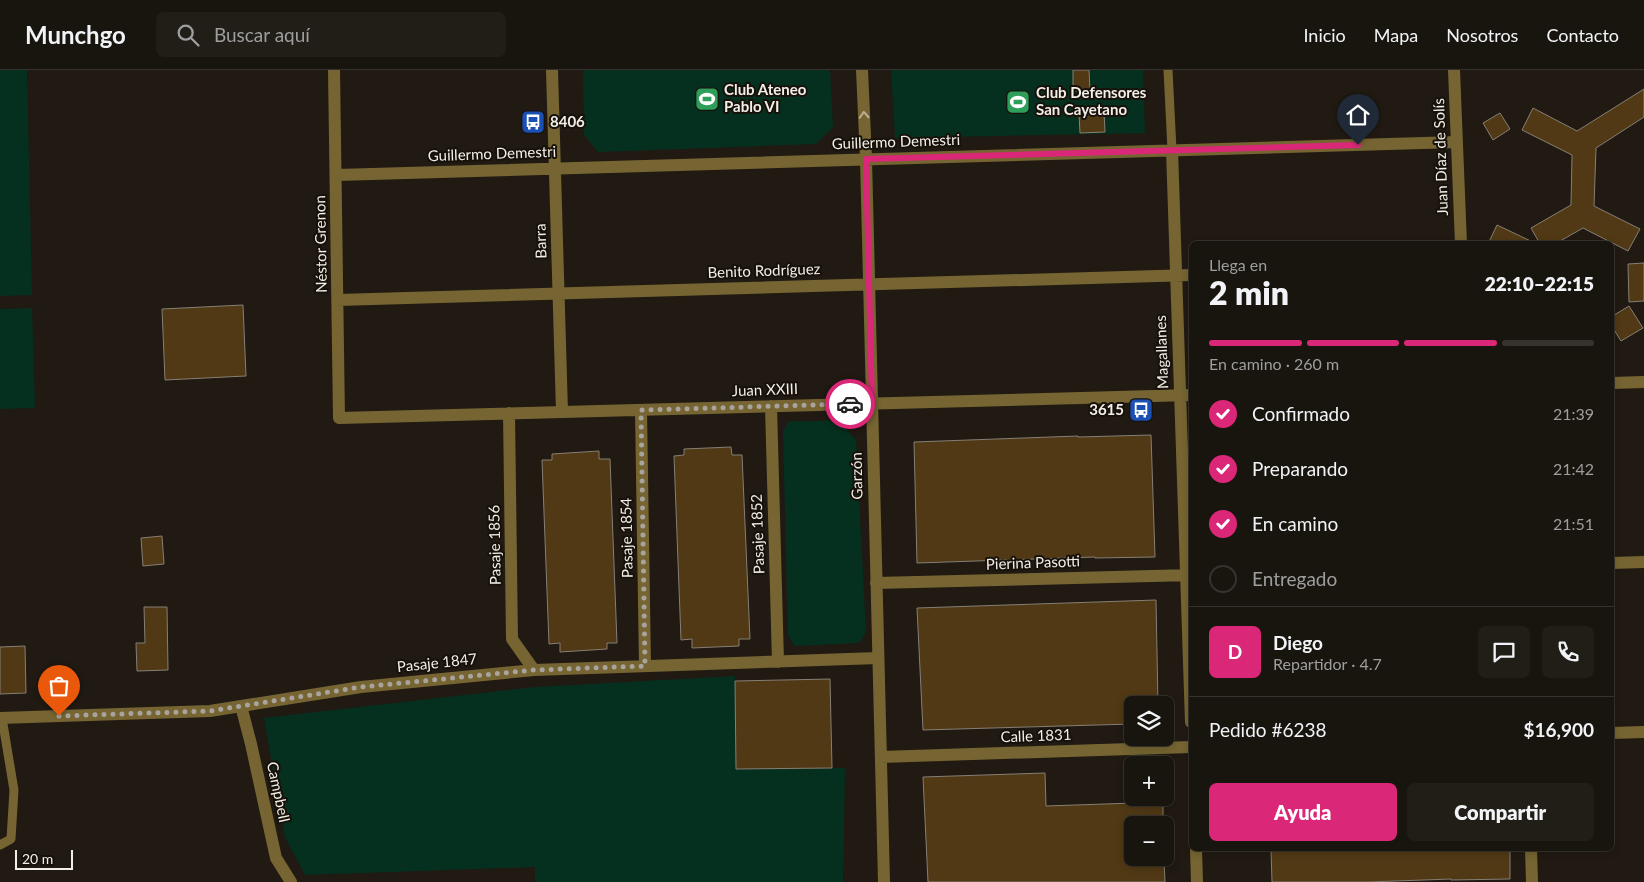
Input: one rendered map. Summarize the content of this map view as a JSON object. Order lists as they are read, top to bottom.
{
  "streets": {
    "street": [
      "Guillermo Demestri",
      "Juan Díaz de Solís",
      "Barra",
      "Néstor Grenon",
      "Benito Rodríguez",
      "Magallanes",
      "Juan XXIII",
      "Garzón",
      "Pasaje 1852",
      "Pasaje 1854",
      "Pasaje 1856",
      "Pierina Pasotti",
      "Pasaje 1847",
      "Calle 1831",
      "Campbell"
    ]
  },
  "crossings": [
    ["Guillermo Demestri", "Juan Díaz de Solís"],
    ["Guillermo Demestri", "Barra"],
    ["Guillermo Demestri", "Néstor Grenon"],
    ["Guillermo Demestri", "Magallanes"],
    ["Guillermo Demestri", "Garzón"],
    ["Barra", "Benito Rodríguez"],
    ["Barra", "Juan XXIII"],
    ["Néstor Grenon", "Benito Rodríguez"],
    ["Néstor Grenon", "Juan XXIII"],
    ["Benito Rodríguez", "Magallanes"],
    ["Benito Rodríguez", "Garzón"],
    ["Magallanes", "Juan XXIII"],
    ["Magallanes", "Pierina Pasotti"],
    ["Juan XXIII", "Garzón"],
    ["Juan XXIII", "Pasaje 1852"],
    ["Juan XXIII", "Pasaje 1854"],
    ["Juan XXIII", "Pasaje 1856"],
    ["Garzón", "Pierina Pasotti"],
    ["Garzón", "Pasaje 1847"],
    ["Garzón", "Calle 1831"],
    ["Pasaje 1852", "Pasaje 1847"],
    ["Pasaje 1854", "Pasaje 1847"],
    ["Pasaje 1856", "Pasaje 1847"],
    ["Pasaje 1847", "Campbell"]
  ],
  "places": {
    "sports": ["Club Ateneo Pablo VI", "Club Defensores San Cayetano"],
    "bus stop": ["8406", "3615"]
  },
  "scale_bar": "20 m",
  "page": {
    "header": "Munchgo",
    "search": "Buscar aquí",
    "nav": [
      "Inicio",
      "Mapa",
      "Nosotros",
      "Contacto"
    ],
    "heading": ["2 min", "Llega en", "22:10–22:15"],
    "panel": [
      "Diego",
      "Repartidor · 4.7",
      "Pedido #6238",
      "$16,900"
    ],
    "bar": "En camino · 260 m",
    "list": [
      ["Confirmado", "21:39"],
      ["Preparando", "21:42"],
      ["En camino", "21:51"],
      "Entregado"
    ],
    "round": "D",
    "map_buttons": ["+", "−"],
    "buttons": ["Ayuda", "Compartir"],
    "scale": "20 m"
  }
}
